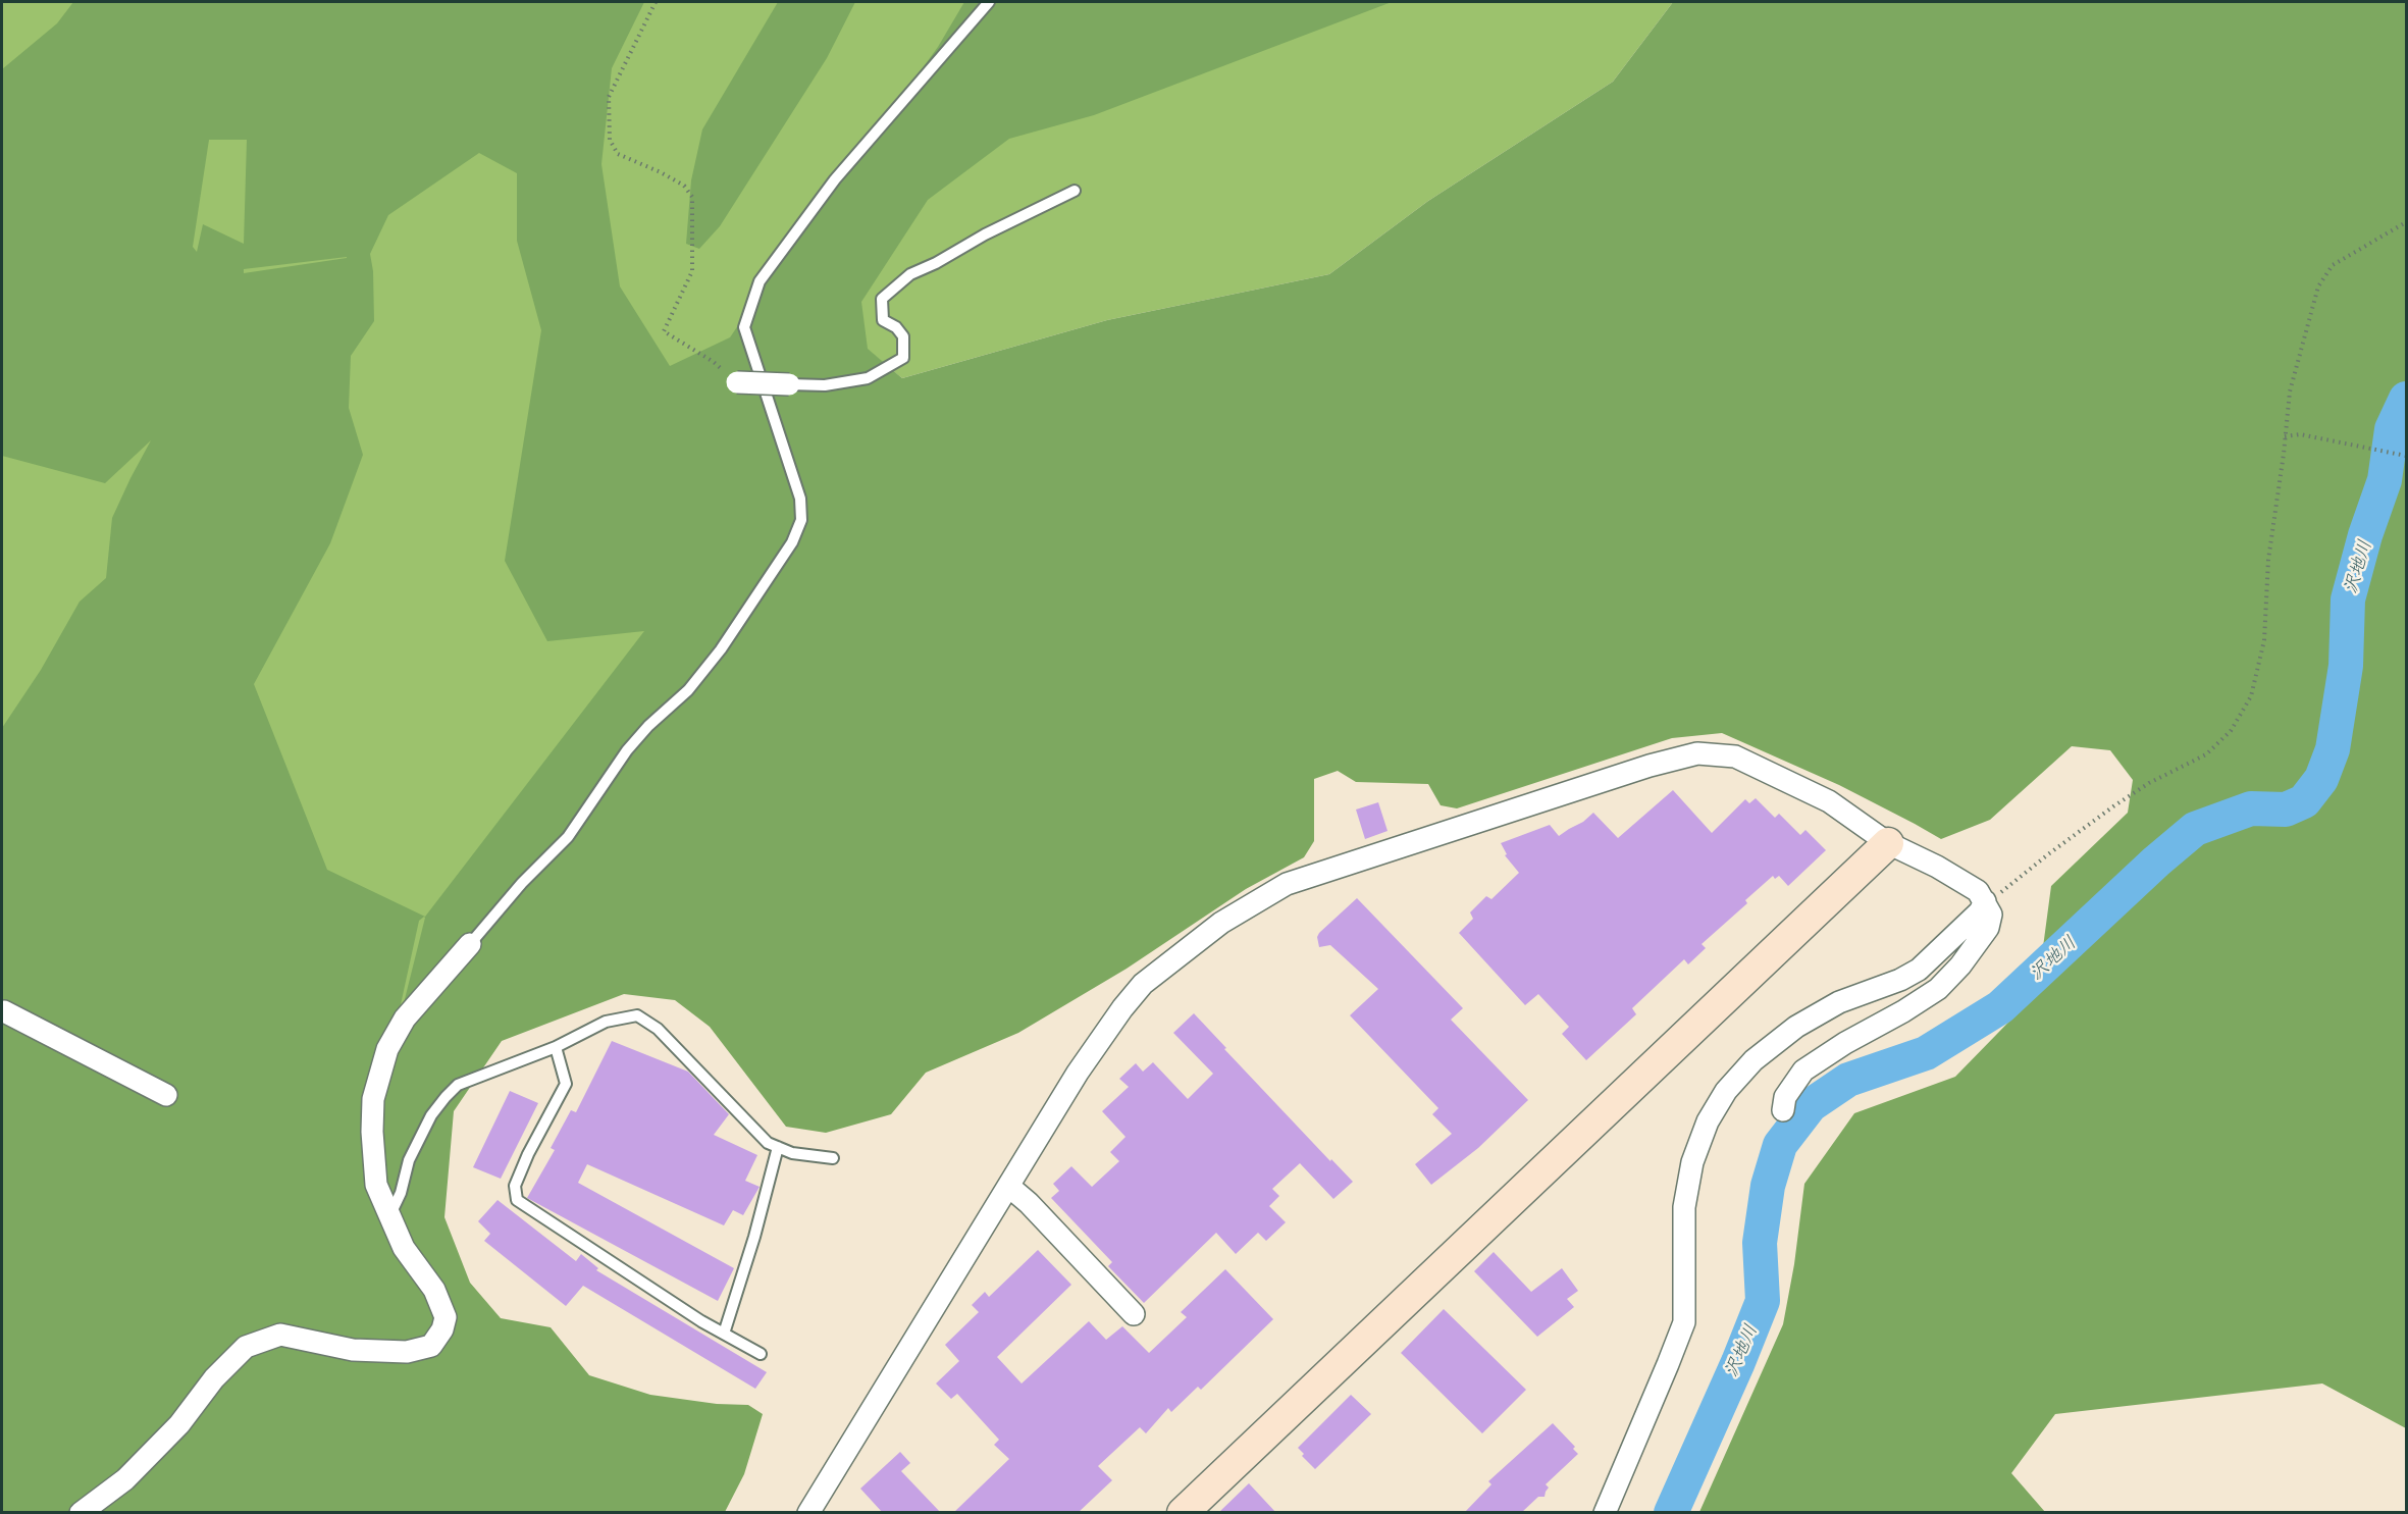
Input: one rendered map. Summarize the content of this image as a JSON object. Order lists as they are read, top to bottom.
{
  "water": ["沢地川"]
}
